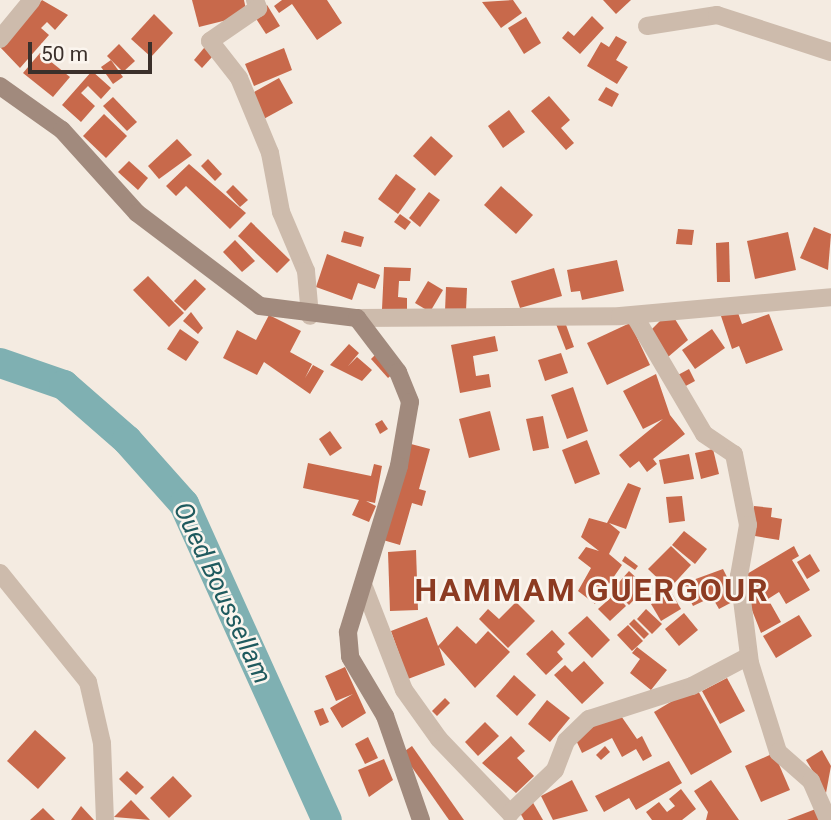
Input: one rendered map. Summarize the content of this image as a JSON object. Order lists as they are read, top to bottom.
{
  "districts": ["HAMMAM GUERGOUR"],
  "water": ["Oued Boussellam"],
  "scale_bar": "50 m"
}
